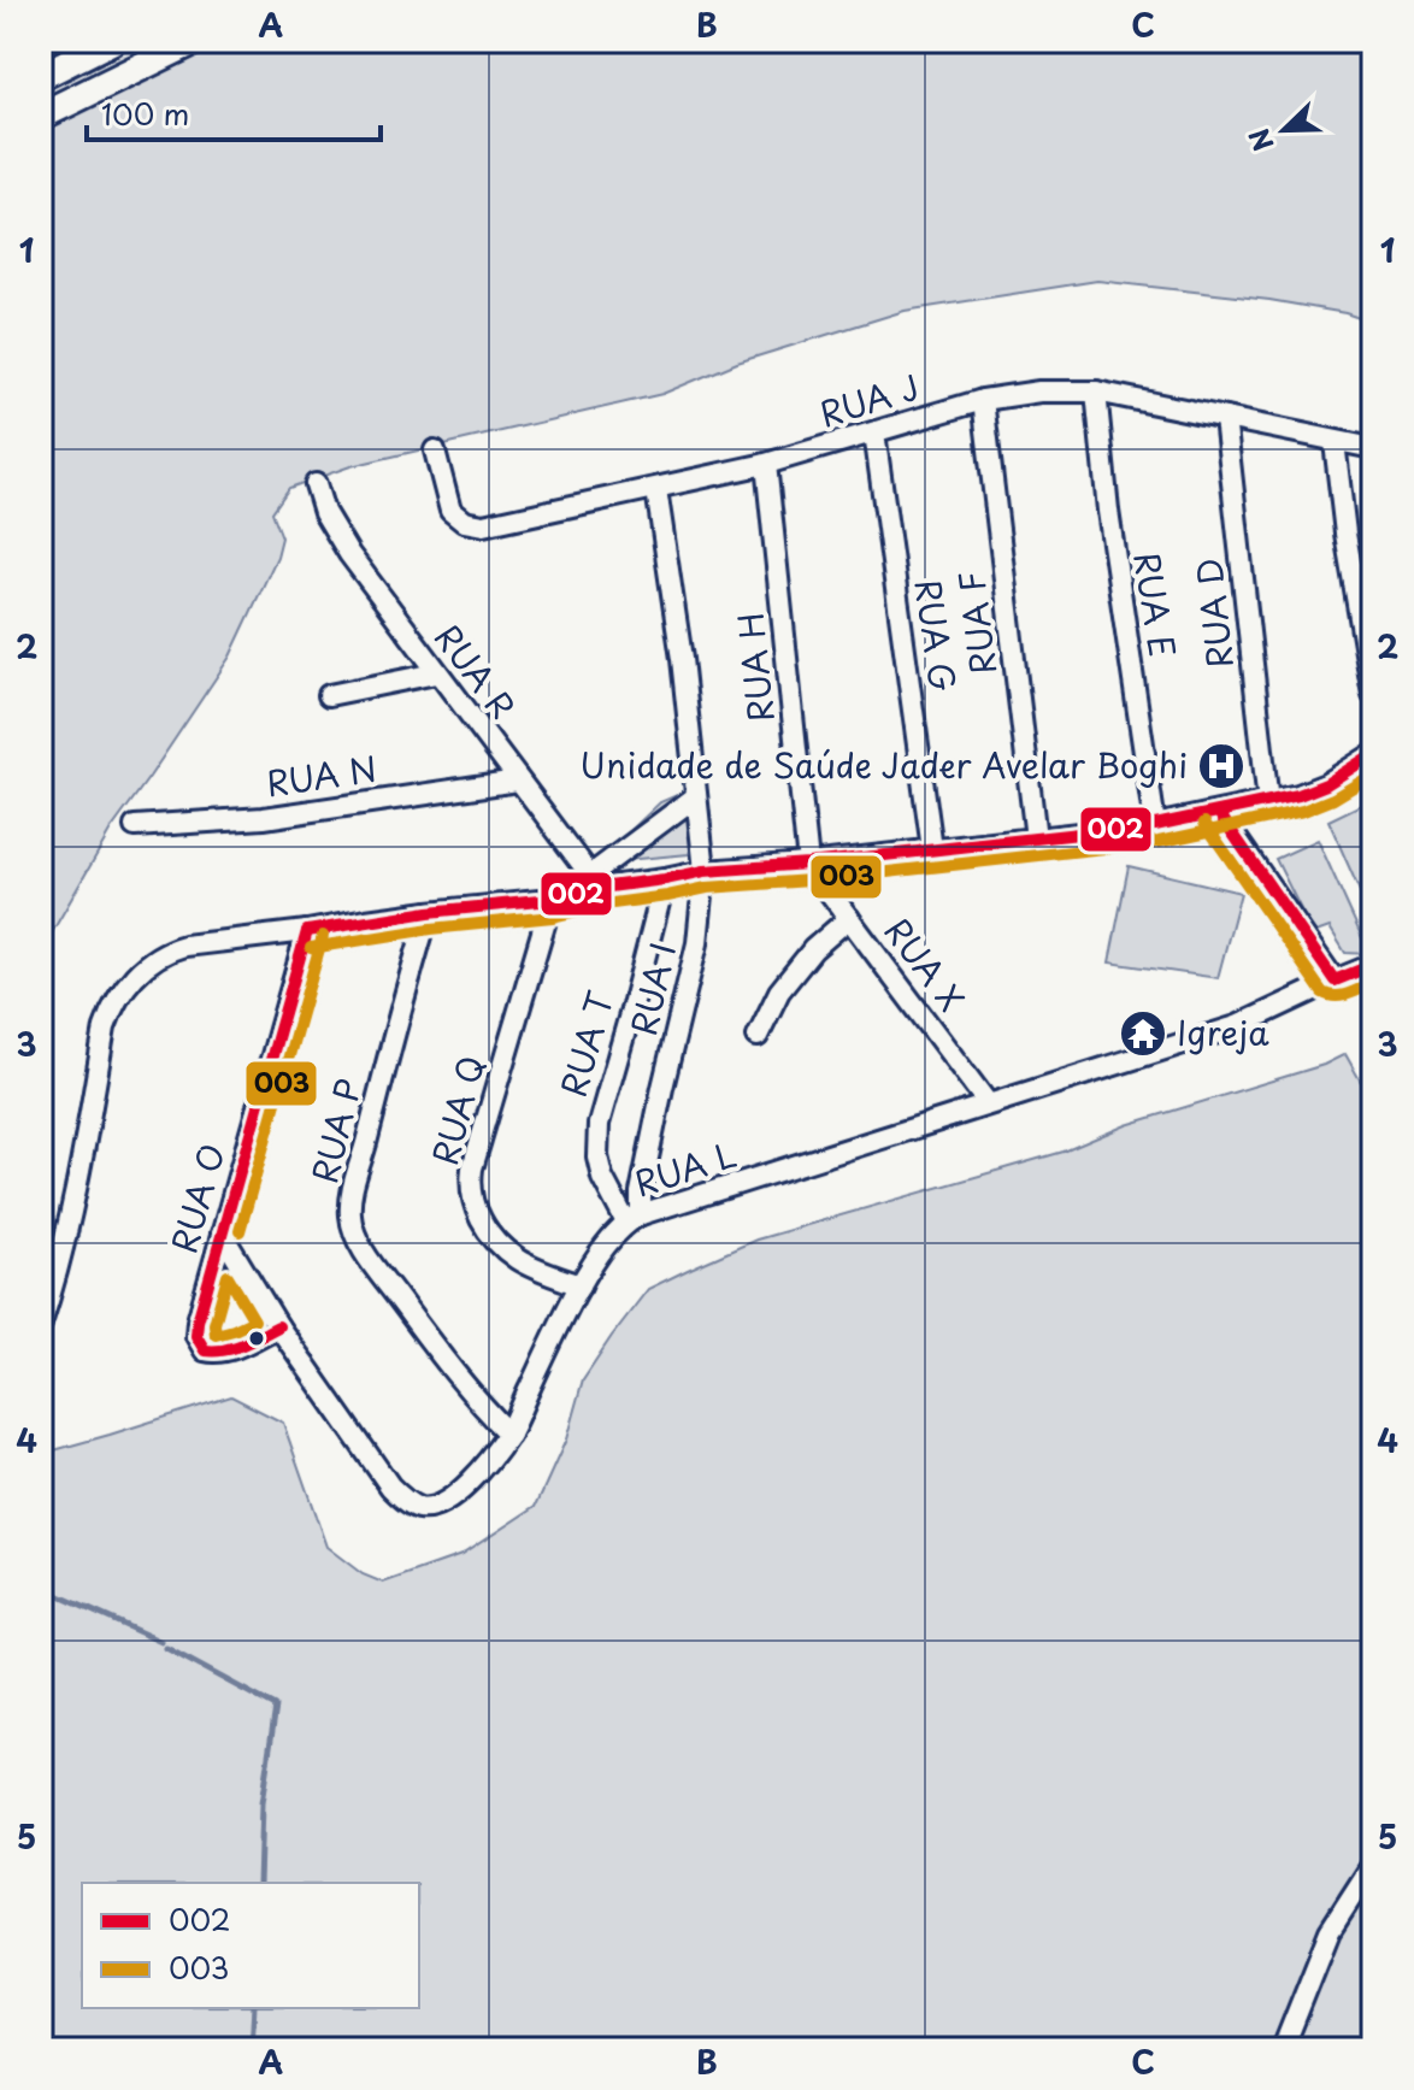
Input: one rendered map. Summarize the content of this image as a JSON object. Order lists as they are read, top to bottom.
{
  "streets": {
    "street": [
      "RUA J",
      "RUA E",
      "RUA D",
      "RUA F",
      "RUA G",
      "RUA H",
      "RUA R",
      "RUA N",
      "RUA X",
      "RUA I",
      "RUA T",
      "RUA Q",
      "RUA P",
      "RUA L",
      "RUA O"
    ]
  },
  "crossings": [
    ["RUA J", "RUA E"],
    ["RUA J", "RUA D"],
    ["RUA J", "RUA F"],
    ["RUA J", "RUA G"],
    ["RUA J", "RUA H"],
    ["RUA J", "RUA I"],
    ["RUA H", "RUA X"],
    ["RUA R", "RUA N"],
    ["RUA X", "RUA L"],
    ["RUA I", "RUA T"],
    ["RUA I", "RUA L"],
    ["RUA T", "RUA L"],
    ["RUA Q", "RUA L"],
    ["RUA P", "RUA L"],
    ["RUA L", "RUA O"]
  ],
  "places": {
    "hospital": ["Unidade de Saúde Jader Avelar Boghi"],
    "temple": ["Igreja"]
  },
  "lines": ["transit line 002", "transit line 003"],
  "legend": ["002", "003"],
  "scale_bar": "100 m",
  "north": "bottom left",
  "grid": {
    "columns": ["A", "B", "C"],
    "rows": [
      "1",
      "2",
      "3",
      "4",
      "5"
    ]
  }
}
